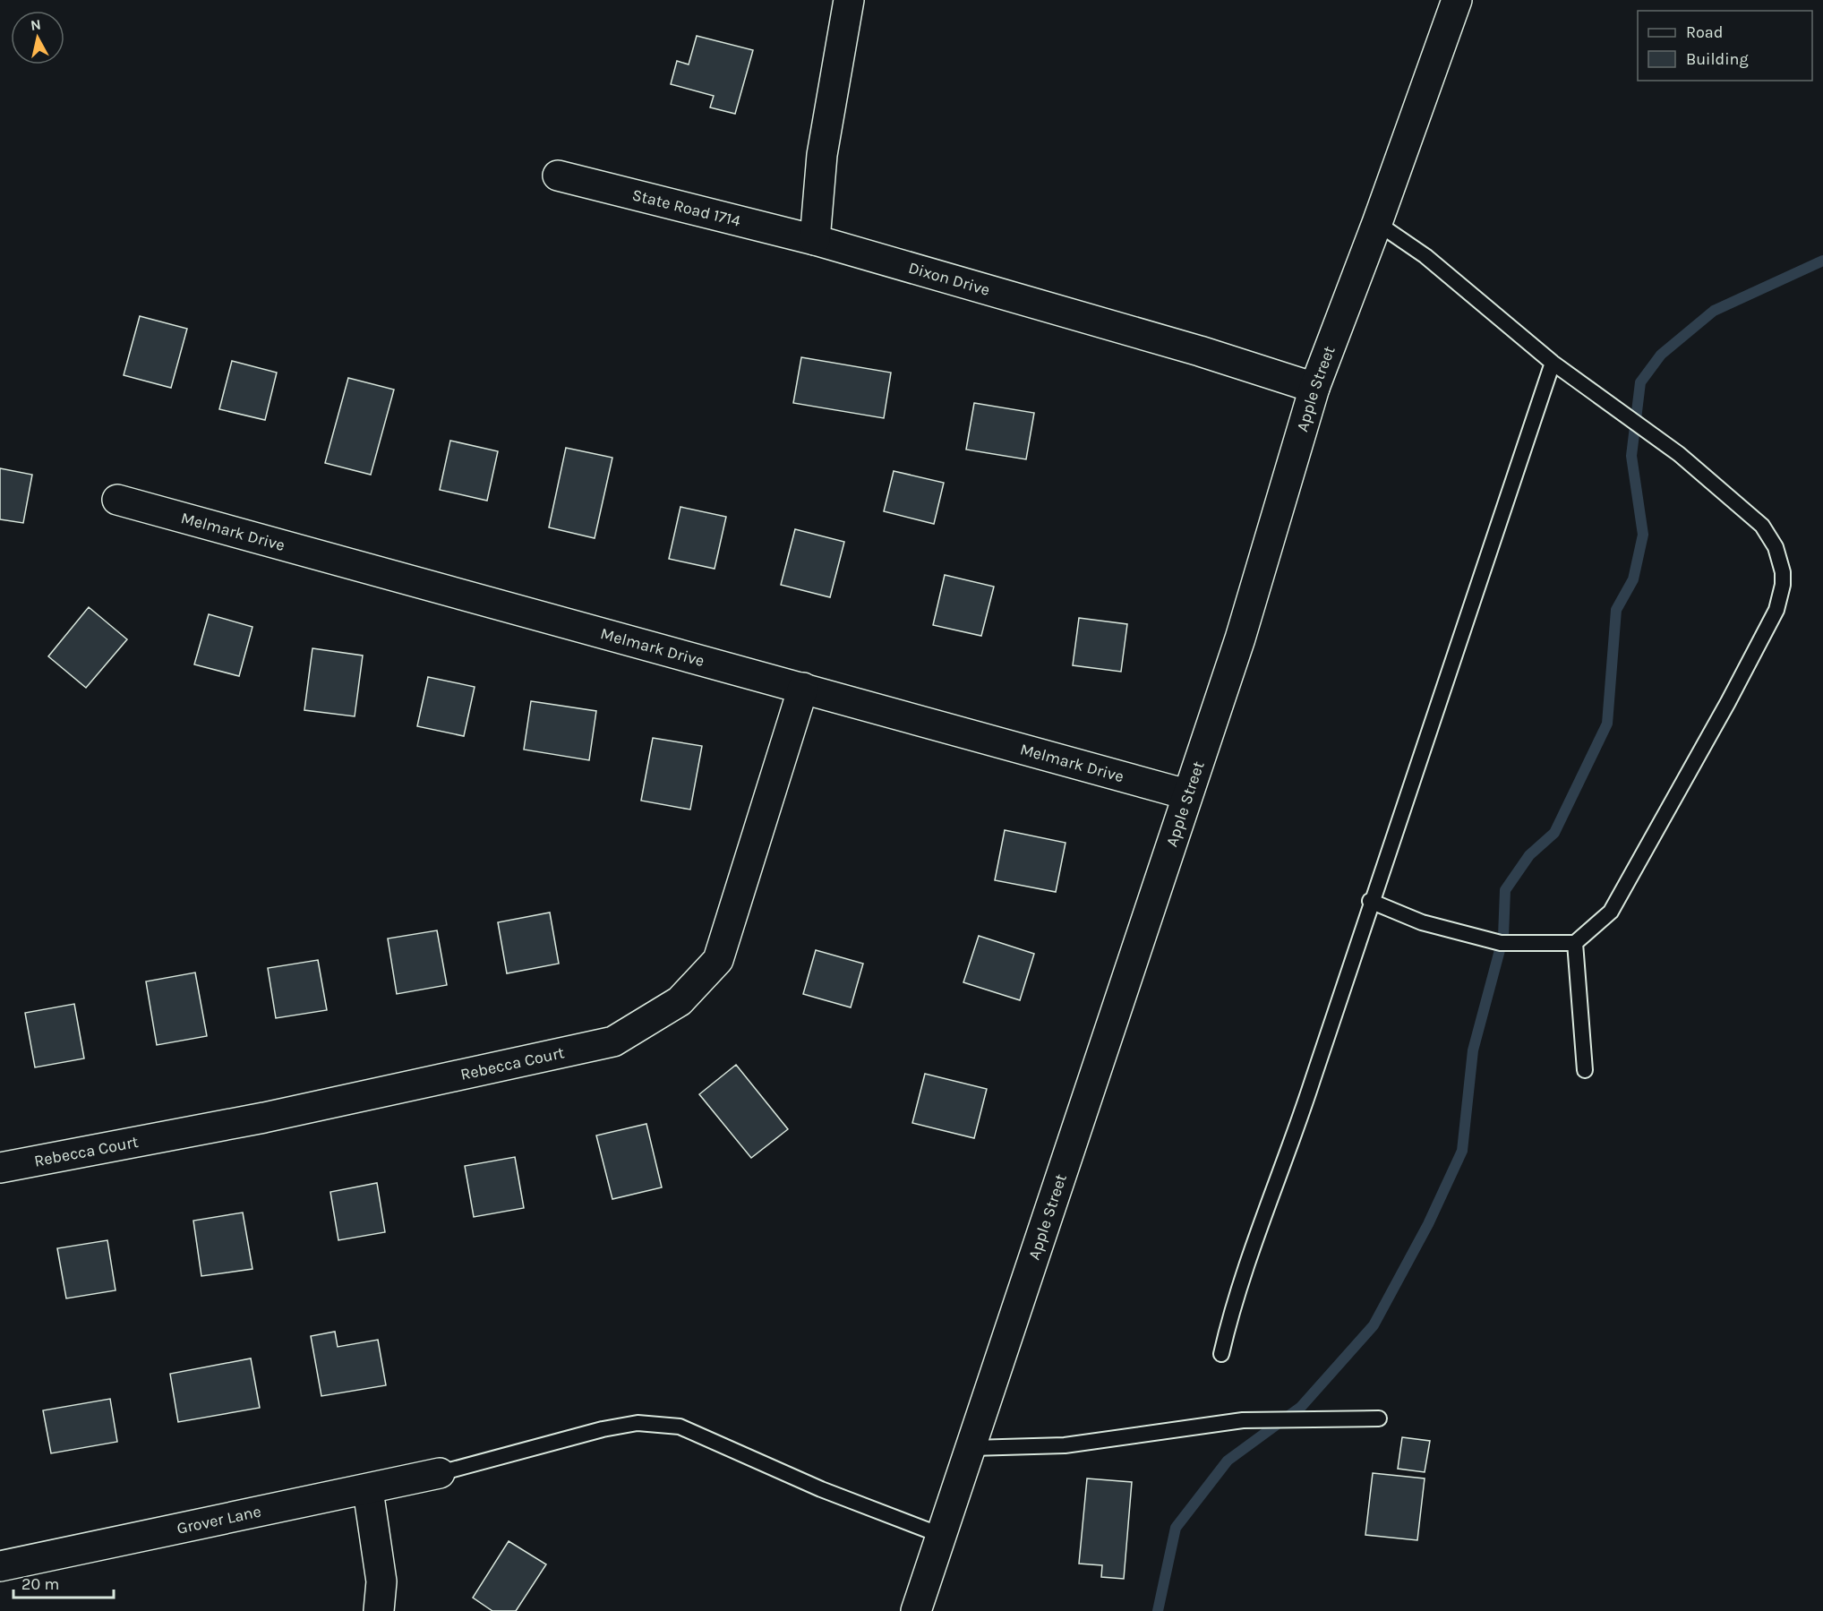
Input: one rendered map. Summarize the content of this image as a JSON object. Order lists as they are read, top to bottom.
{
  "streets": {
    "street": [
      "State Road 1714",
      "Dixon Drive",
      "Apple Street",
      "Melmark Drive",
      "Rebecca Court",
      "Grover Lane"
    ]
  },
  "crossings": [
    ["State Road 1714", "Dixon Drive"],
    ["Dixon Drive", "Apple Street"],
    ["Apple Street", "Melmark Drive"],
    ["Melmark Drive", "Rebecca Court"]
  ],
  "legend": ["Road", "Building"],
  "scale_bar": "20 m",
  "north": "top"
}
